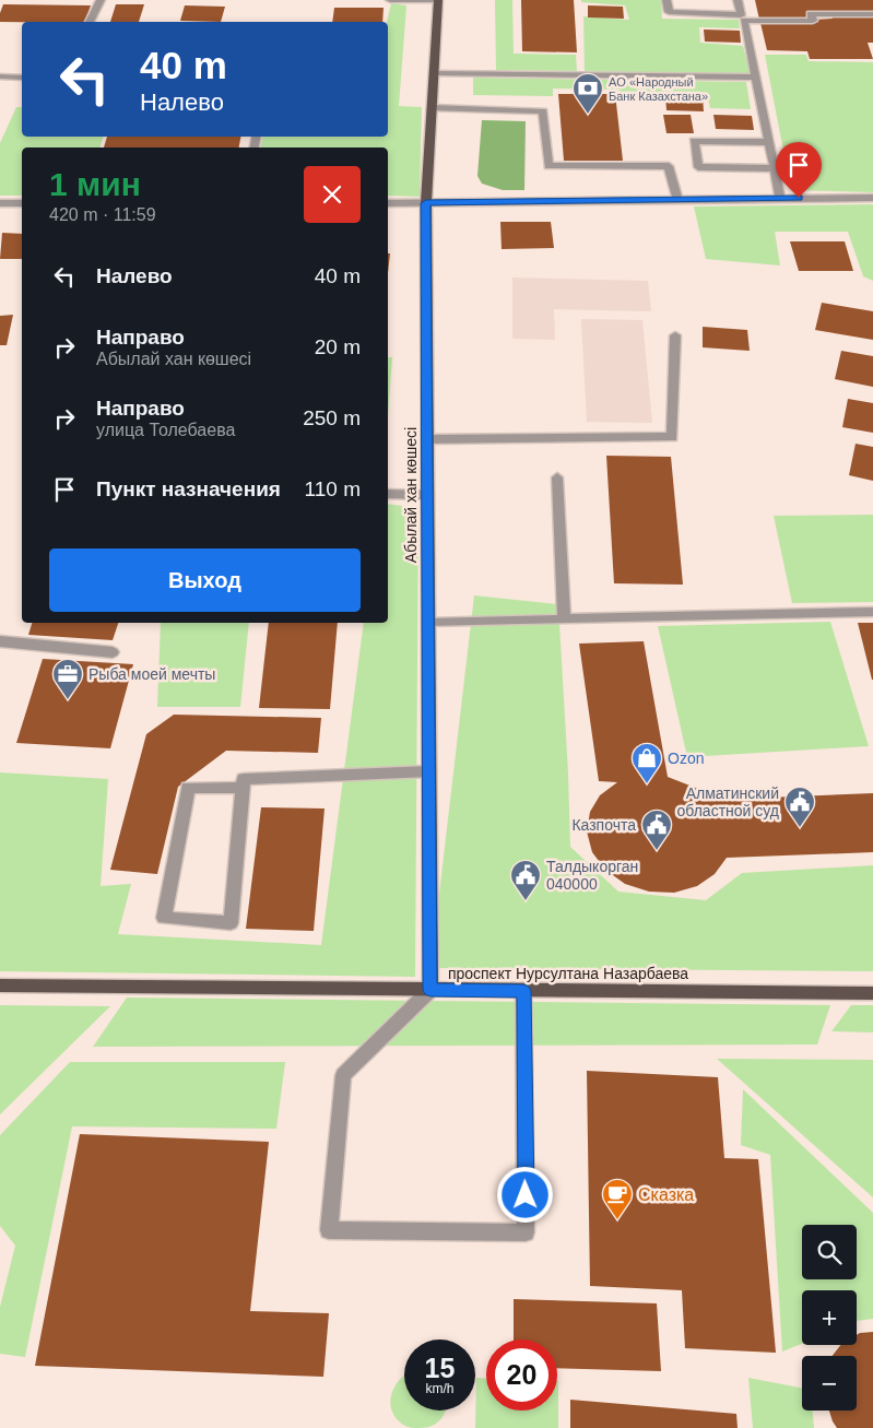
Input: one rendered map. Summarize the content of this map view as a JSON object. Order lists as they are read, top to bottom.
{
  "streets": {
    "main road": ["Абылай хан көшесі", "проспект Нурсултана Назарбаева"]
  },
  "crossings": [
    ["Абылай хан көшесі", "проспект Нурсултана Назарбаева"]
  ],
  "places": {
    "bank": ["AO «Народный Банк Казахстана»"],
    "office": ["Рыба моей мечты"],
    "shop": ["Ozon"],
    "public building": ["Алматинский областной суд", "Казпочта", "Талдыкорган 040000"],
    "cafe": ["Сказка"]
  },
  "page": {
    "turn": ["40 m", "Налево"],
    "heading": ["1 мин", "420 m · 11:59"],
    "list": [
      {
        "name": "Налево",
        "value": "40 m"
      },
      {
        "name": "Направо",
        "note": "Абылай хан көшесі",
        "value": "20 m"
      },
      {
        "name": "Направо",
        "note": "улица Толебаева",
        "value": "250 m"
      },
      {
        "name": "Пункт назначения",
        "value": "110 m"
      }
    ],
    "buttons": "Выход",
    "map_buttons": ["+", "−"],
    "speed": "15 km/h",
    "limit": "20"
  }
}
